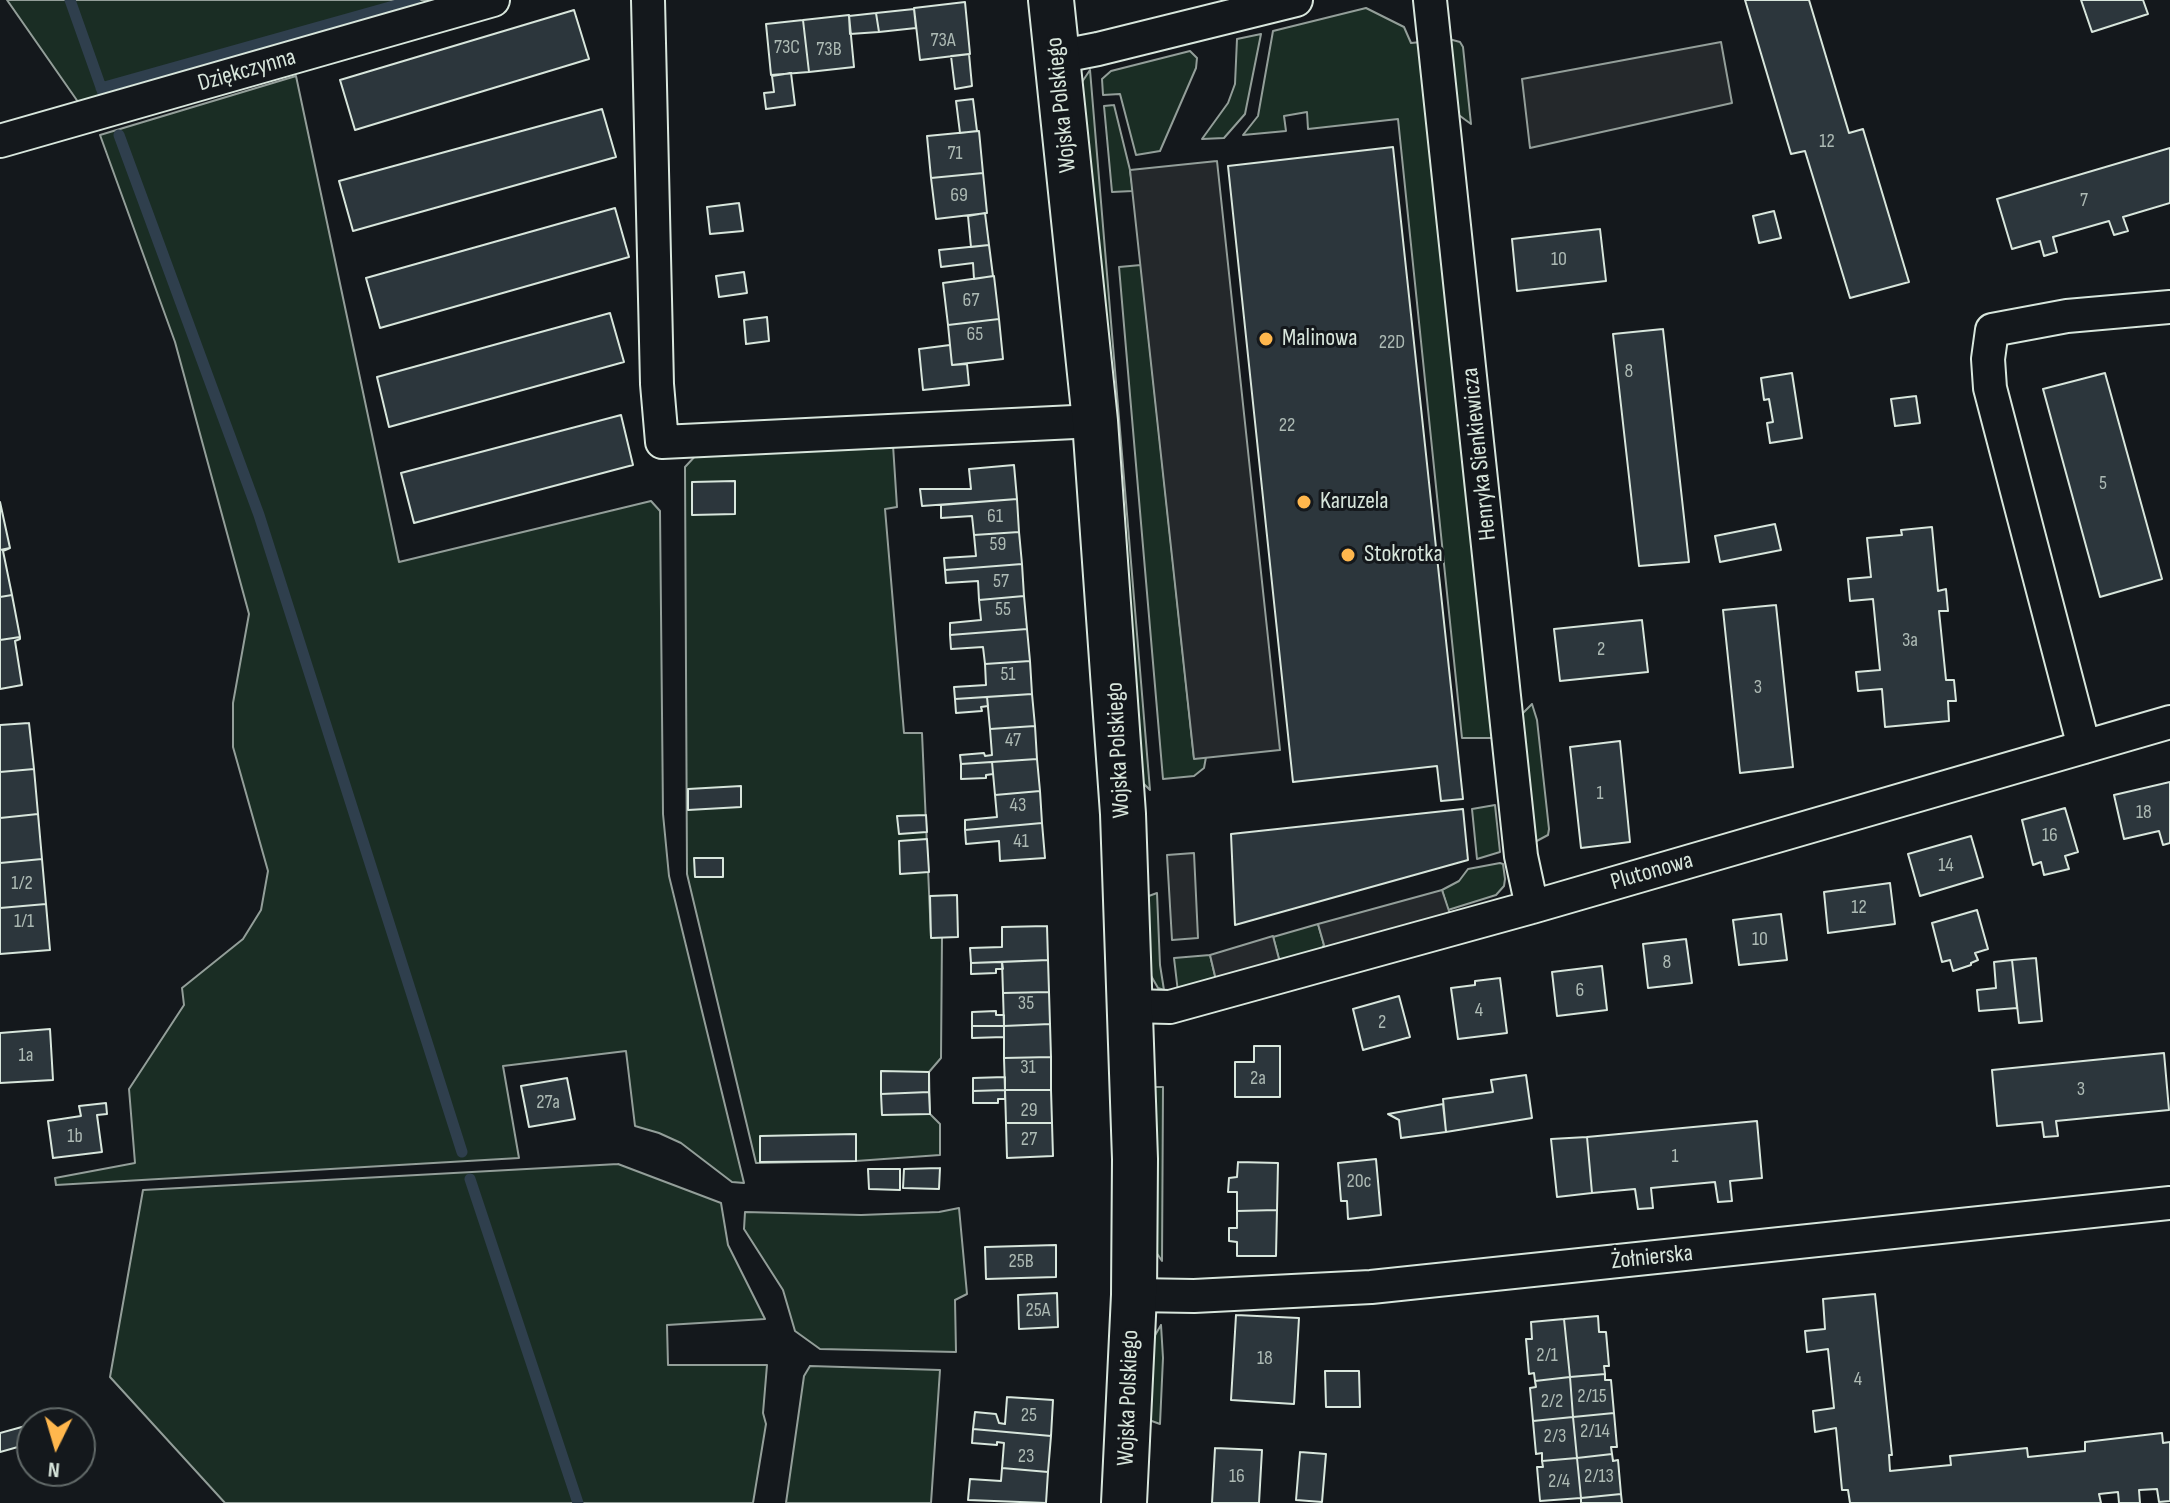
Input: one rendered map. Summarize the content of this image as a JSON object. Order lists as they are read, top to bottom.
{
  "streets": {
    "street": [
      "Dziękczynna",
      "Wojska Polskiego",
      "Henryka Sienkiewicza",
      "Plutonowa",
      "Żołnierska"
    ]
  },
  "crossings": [
    ["Wojska Polskiego", "Plutonowa"],
    ["Wojska Polskiego", "Żołnierska"],
    ["Henryka Sienkiewicza", "Plutonowa"]
  ],
  "places": ["Malinowa", "Karuzela", "Stokrotka"],
  "house_numbers": [
    "73A",
    "73C",
    "73B",
    "12",
    "71",
    "69",
    "7",
    "10",
    "67",
    "65",
    "22D",
    "8",
    "22",
    "5",
    "61",
    "59",
    "57",
    "55",
    "3a",
    "2",
    "51",
    "3",
    "47",
    "1",
    "43",
    "18",
    "16",
    "41",
    "14",
    "1/2",
    "12",
    "1/1",
    "10",
    "8",
    "6",
    "35",
    "4",
    "2",
    "1a",
    "31",
    "2a",
    "3",
    "27a",
    "29",
    "1b",
    "27",
    "1",
    "20c",
    "25B",
    "25A",
    "2/1",
    "18",
    "4",
    "2/15",
    "2/2",
    "25",
    "2/14",
    "2/3",
    "23",
    "16",
    "2/13",
    "2/4"
  ],
  "north": "bottom"
}
